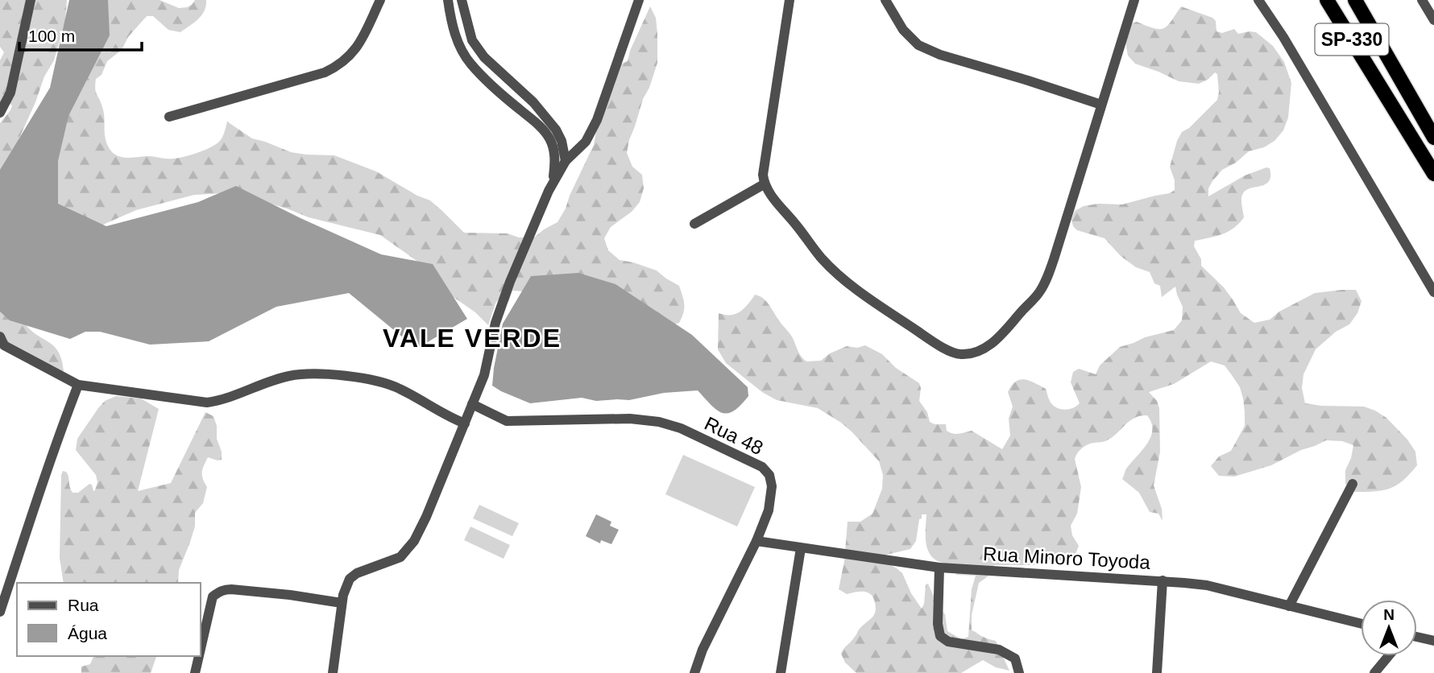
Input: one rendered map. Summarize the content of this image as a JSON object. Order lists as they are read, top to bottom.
{
  "streets": {
    "highway": ["SP-330"],
    "street": ["Rua 48", "Rua Minoro Toyoda"]
  },
  "crossings": [
    ["Rua 48", "Rua Minoro Toyoda"]
  ],
  "districts": ["VALE VERDE"],
  "legend": ["Rua", "Água"],
  "scale_bar": "100 m",
  "north": "top"
}
